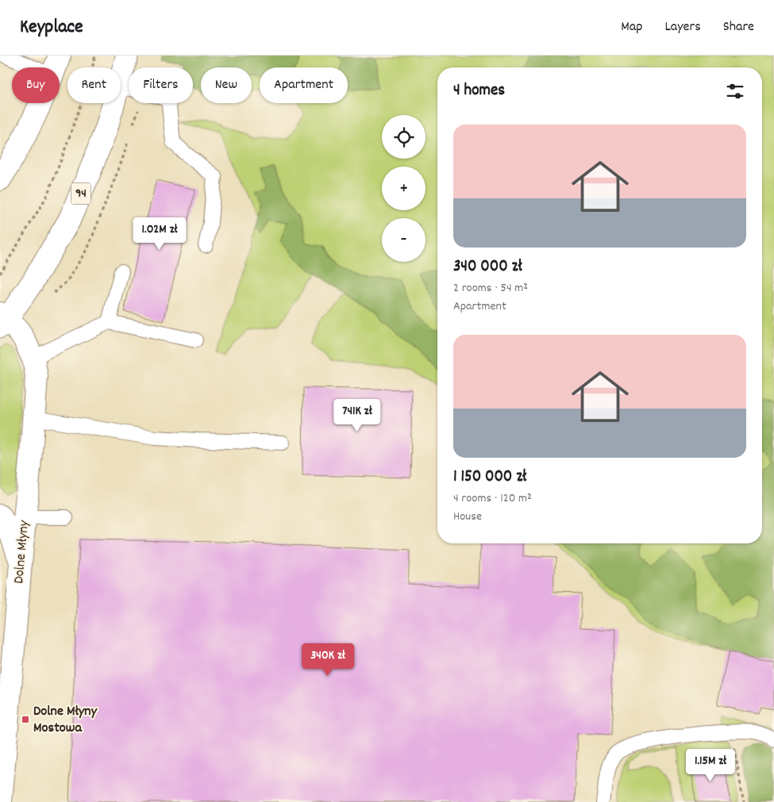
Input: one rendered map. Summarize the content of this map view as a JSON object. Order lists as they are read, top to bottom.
{
  "streets": {
    "street": ["94", "Dolne Młyny"]
  },
  "crossings": [
    ["94", "Dolne Młyny"]
  ],
  "places": {
    "transit": ["Dolne Młyny Mostowa"]
  },
  "page": {
    "header": "Keyplace",
    "nav": ["Map", "Layers", "Share"],
    "chip": [
      "Buy",
      "Rent",
      "Filters",
      "New",
      "Apartment"
    ],
    "heading": "4 homes",
    "map_buttons": ["+", "−"],
    "list": [
      {
        "name": "340 000 zł",
        "note": "2 rooms · 54 m² · Apartment"
      },
      {
        "name": "1 150 000 zł",
        "note": "4 rooms · 120 m² · House"
      }
    ],
    "price": [
      "1.02M zł",
      "741K zł",
      "340K zł",
      "1.15M zł"
    ]
  }
}
